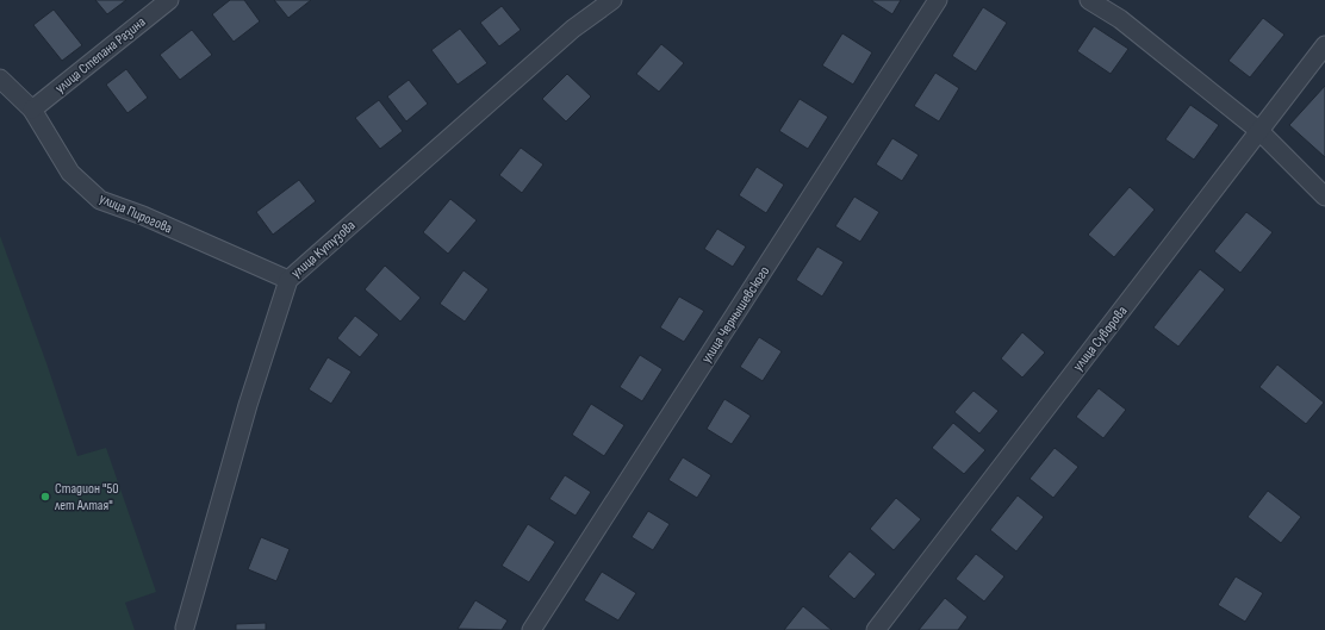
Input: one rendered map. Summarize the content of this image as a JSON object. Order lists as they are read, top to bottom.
{
  "streets": {
    "street": [
      "улица Степана Разина",
      "улица Пирогова",
      "улица Кутузова",
      "улица Чернышевского",
      "улица Суворова"
    ]
  },
  "crossings": [
    ["улица Степана Разина", "улица Пирогова"],
    ["улица Пирогова", "улица Кутузова"]
  ],
  "places": ["Стадион \"50 лет Алтая\""]
}
